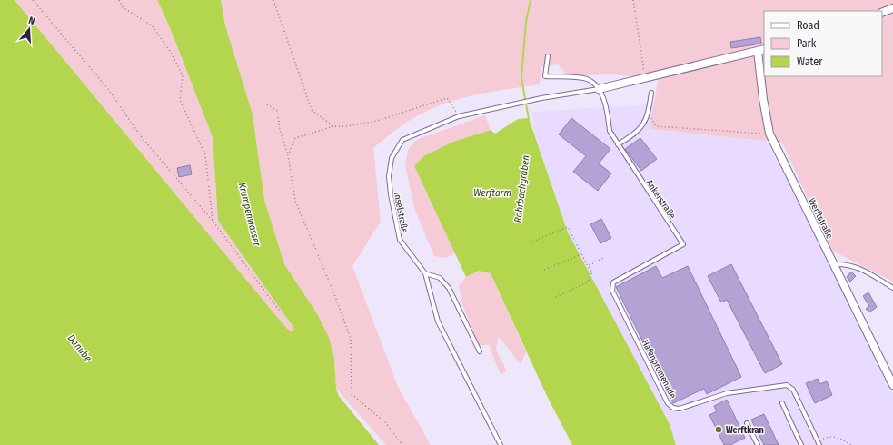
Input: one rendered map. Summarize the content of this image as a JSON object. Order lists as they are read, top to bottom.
{
  "streets": {
    "street": ["Werftstraße"],
    "lane": ["Ankerstraße", "Inselstraße", "Hafenpromenade"]
  },
  "crossings": [
    ["Ankerstraße", "Inselstraße"],
    ["Ankerstraße", "Hafenpromenade"]
  ],
  "water": [
    "Rohrbachgraben",
    "Werftarm",
    "Krumpenwasser",
    "Danube"
  ],
  "places": ["Werftkran"],
  "legend": ["Road", "Park", "Water"],
  "north": "top"
}
